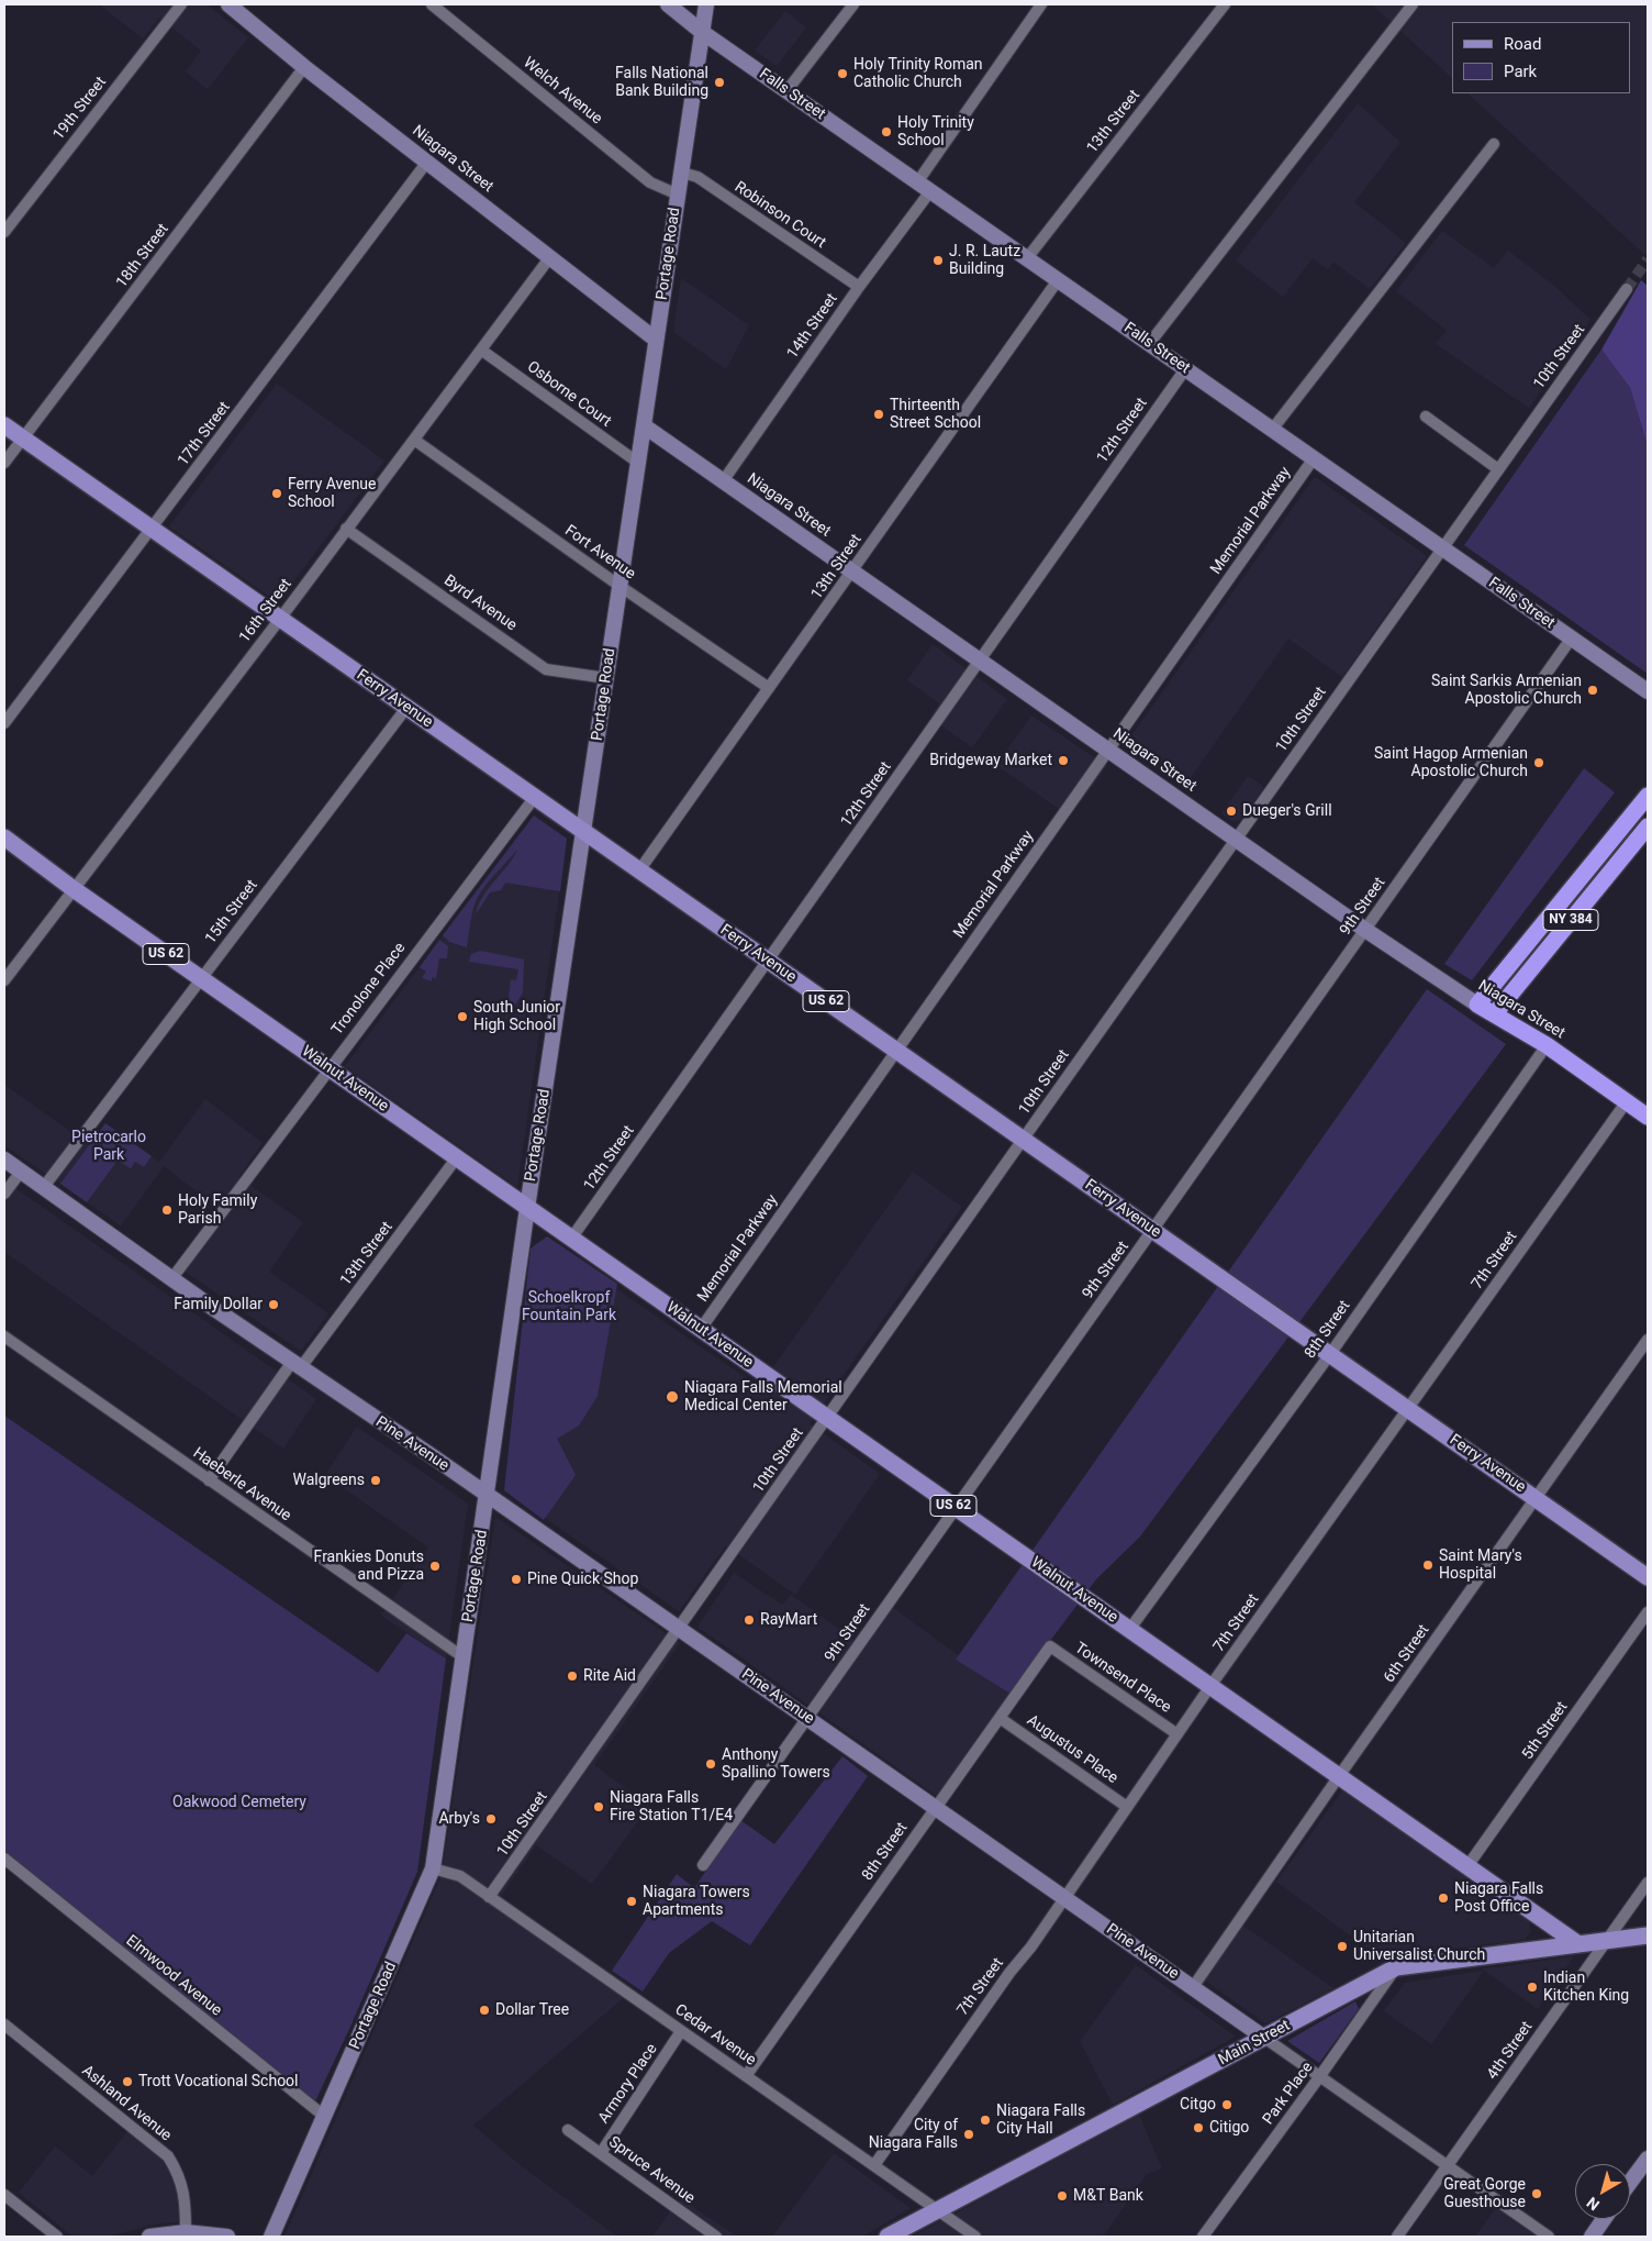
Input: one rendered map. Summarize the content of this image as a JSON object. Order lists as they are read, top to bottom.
{
  "streets": {
    "highway": ["Niagara Street", "NY 384"],
    "main road": [
      "Ferry Avenue",
      "US 62",
      "Walnut Avenue",
      "Main Street"
    ],
    "street": [
      "Welch Avenue",
      "Falls Street",
      "19th Street",
      "13th Street",
      "Robinson Court",
      "Portage Road",
      "18th Street",
      "14th Street",
      "10th Street",
      "Osborne Court",
      "12th Street",
      "17th Street",
      "Memorial Parkway",
      "Fort Avenue",
      "Byrd Avenue",
      "16th Street",
      "9th Street",
      "15th Street",
      "Tronolone Place",
      "7th Street",
      "8th Street",
      "Pine Avenue",
      "Haeberle Avenue",
      "6th Street",
      "Townsend Place",
      "5th Street",
      "Augustus Place",
      "Elmwood Avenue",
      "Cedar Avenue",
      "4th Street",
      "Armory Place",
      "Park Place",
      "Ashland Avenue",
      "Spruce Avenue"
    ]
  },
  "crossings": [
    ["Welch Avenue", "Portage Road"],
    ["Falls Street", "13th Street"],
    ["Falls Street", "Portage Road"],
    ["Falls Street", "14th Street"],
    ["Falls Street", "10th Street"],
    ["Falls Street", "12th Street"],
    ["Falls Street", "Memorial Parkway"],
    ["Falls Street", "9th Street"],
    ["13th Street", "Niagara Street"],
    ["13th Street", "Fort Avenue"],
    ["13th Street", "Ferry Avenue"],
    ["13th Street", "Walnut Avenue"],
    ["13th Street", "Pine Avenue"],
    ["13th Street", "Haeberle Avenue"],
    ["Niagara Street", "Portage Road"],
    ["Niagara Street", "18th Street"],
    ["Niagara Street", "14th Street"],
    ["Niagara Street", "10th Street"],
    ["Niagara Street", "12th Street"],
    ["Niagara Street", "17th Street"],
    ["Niagara Street", "Memorial Parkway"],
    ["Niagara Street", "16th Street"],
    ["Niagara Street", "9th Street"],
    ["Niagara Street", "NY 384"],
    ["Niagara Street", "7th Street"],
    ["Niagara Street", "8th Street"],
    ["Robinson Court", "Portage Road"],
    ["Robinson Court", "14th Street"],
    ["Portage Road", "Osborne Court"],
    ["Portage Road", "Fort Avenue"],
    ["Portage Road", "Byrd Avenue"],
    ["Portage Road", "Ferry Avenue"],
    ["Portage Road", "Walnut Avenue"],
    ["Portage Road", "Pine Avenue"],
    ["Portage Road", "Haeberle Avenue"],
    ["Portage Road", "Elmwood Avenue"],
    ["Portage Road", "Cedar Avenue"],
    ["18th Street", "Ferry Avenue"],
    ["10th Street", "Ferry Avenue"],
    ["10th Street", "Walnut Avenue"],
    ["10th Street", "Pine Avenue"],
    ["10th Street", "Cedar Avenue"],
    ["Osborne Court", "16th Street"],
    ["12th Street", "Ferry Avenue"],
    ["12th Street", "Walnut Avenue"],
    ["17th Street", "Ferry Avenue"],
    ["Memorial Parkway", "Ferry Avenue"],
    ["Memorial Parkway", "Walnut Avenue"],
    ["Fort Avenue", "16th Street"],
    ["Byrd Avenue", "16th Street"],
    ["16th Street", "Ferry Avenue"],
    ["16th Street", "Walnut Avenue"],
    ["Ferry Avenue", "9th Street"],
    ["Ferry Avenue", "15th Street"],
    ["Ferry Avenue", "Tronolone Place"],
    ["Ferry Avenue", "7th Street"],
    ["Ferry Avenue", "8th Street"],
    ["Ferry Avenue", "6th Street"],
    ["9th Street", "Walnut Avenue"],
    ["9th Street", "Pine Avenue"],
    ["15th Street", "Walnut Avenue"],
    ["15th Street", "Pine Avenue"],
    ["Tronolone Place", "Walnut Avenue"],
    ["Tronolone Place", "Pine Avenue"],
    ["Walnut Avenue", "7th Street"],
    ["Walnut Avenue", "8th Street"],
    ["Walnut Avenue", "6th Street"],
    ["Walnut Avenue", "5th Street"],
    ["Walnut Avenue", "Main Street"],
    ["7th Street", "Pine Avenue"],
    ["7th Street", "Townsend Place"],
    ["7th Street", "Augustus Place"],
    ["7th Street", "Cedar Avenue"],
    ["8th Street", "Pine Avenue"],
    ["8th Street", "Townsend Place"],
    ["8th Street", "Augustus Place"],
    ["8th Street", "Cedar Avenue"],
    ["Pine Avenue", "6th Street"],
    ["Pine Avenue", "Main Street"],
    ["Pine Avenue", "4th Street"],
    ["Pine Avenue", "Park Place"],
    ["Cedar Avenue", "Main Street"],
    ["Cedar Avenue", "Armory Place"],
    ["Main Street", "4th Street"],
    ["Main Street", "Park Place"],
    ["Armory Place", "Spruce Avenue"]
  ],
  "parks": ["Pietrocarlo Park", "Schoelkropf Fountain Park", "Oakwood Cemetery"],
  "places": [
    "Holy Trinity Roman Catholic Church",
    "Falls National Bank Building",
    "Holy Trinity School",
    "J. R. Lautz Building",
    "Thirteenth Street School",
    "Ferry Avenue School",
    "Saint Sarkis Armenian Apostolic Church",
    "Bridgeway Market",
    "Saint Hagop Armenian Apostolic Church",
    "Dueger's Grill",
    "South Junior High School",
    "Holy Family Parish",
    "Family Dollar",
    "Niagara Falls Memorial Medical Center",
    "Walgreens",
    "Saint Mary's Hospital",
    "Frankies Donuts and Pizza",
    "Pine Quick Shop",
    "RayMart",
    "Rite Aid",
    "Anthony Spallino Towers",
    "Niagara Falls Fire Station T1/E4",
    "Arby's",
    "Niagara Falls Post Office",
    "Niagara Towers Apartments",
    "Unitarian Universalist Church",
    "Indian Kitchen King",
    "Dollar Tree",
    "Trott Vocational School",
    "Citgo",
    "Niagara Falls City Hall",
    "Citigo",
    "City of Niagara Falls",
    "Great Gorge Guesthouse",
    "M&T Bank"
  ],
  "legend": ["Road", "Park"],
  "north": "bottom left"
}
